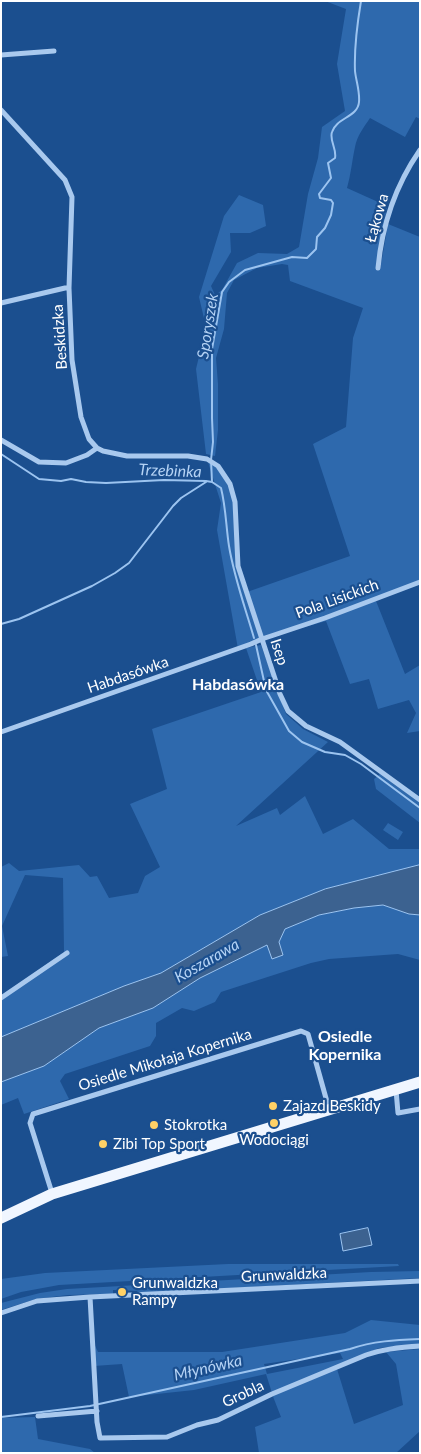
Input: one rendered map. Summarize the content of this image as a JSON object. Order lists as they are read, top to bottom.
{
  "streets": {
    "street": [
      "Łąkowa",
      "Beskidzka",
      "Pola Lisickich",
      "Isep",
      "Habdasówka",
      "Osiedle Mikołaja Kopernika",
      "Grunwaldzka",
      "Grobla"
    ]
  },
  "crossings": [
    ["Beskidzka", "Isep"],
    ["Pola Lisickich", "Isep"],
    ["Pola Lisickich", "Habdasówka"],
    ["Isep", "Habdasówka"],
    ["Grunwaldzka", "Grobla"]
  ],
  "districts": ["Habdasówka", "Osiedle Kopernika"],
  "water": [
    "Sporyszek",
    "Trzebinka",
    "Koszarawa",
    "Młynówka"
  ],
  "places": [
    "Zajazd Beskidy",
    "Wodociągi",
    "Stokrotka",
    "Zibi Top Sport",
    "Grunwaldzka Rampy"
  ]
}
